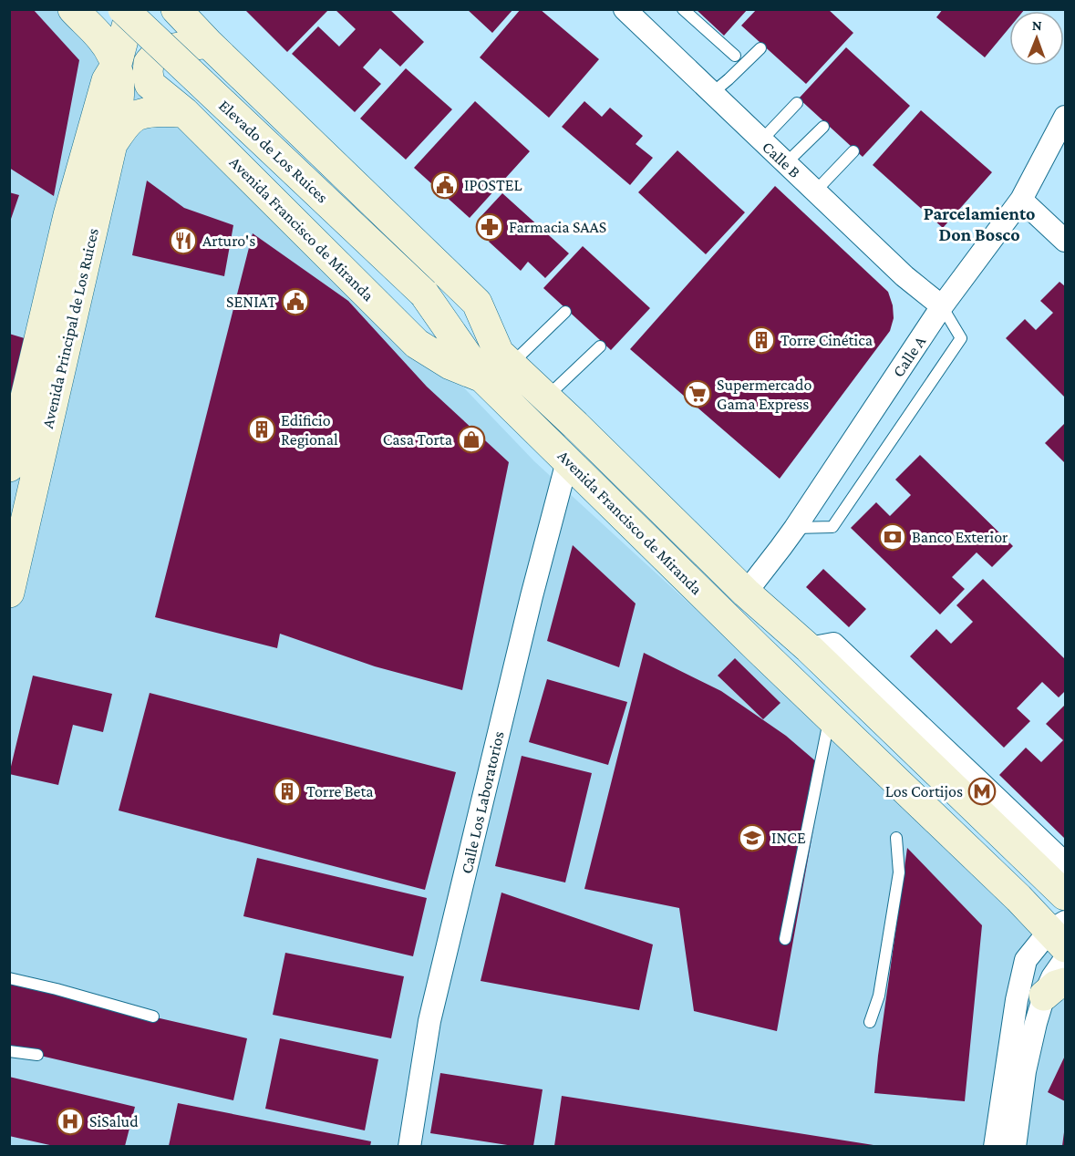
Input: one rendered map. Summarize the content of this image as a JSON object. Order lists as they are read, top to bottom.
{
  "streets": {
    "main road": ["Elevado de Los Ruices", "Avenida Francisco de Miranda", "Avenida Principal de Los Ruices"],
    "street": ["Calle B", "Calle A", "Calle Los Laboratorios"]
  },
  "crossings": [
    ["Elevado de Los Ruices", "Avenida Francisco de Miranda"],
    ["Calle B", "Calle A"],
    ["Avenida Francisco de Miranda", "Calle A"],
    ["Avenida Francisco de Miranda", "Calle Los Laboratorios"]
  ],
  "districts": ["Parcelamiento Don Bosco"],
  "places": {
    "public building": ["IPOSTEL", "SENIAT"],
    "pharmacy": ["Farmacia SAAS"],
    "restaurant": ["Arturo's"],
    "building": ["Torre Cinética", "Edificio Regional", "Torre Beta"],
    "supermarket": ["Supermercado Gama Express"],
    "shop": ["Casa Torta"],
    "bank": ["Banco Exterior"],
    "metro station": ["Los Cortijos"],
    "school or university": ["INCE"],
    "hospital": ["SiSalud"]
  },
  "north": "top"
}
